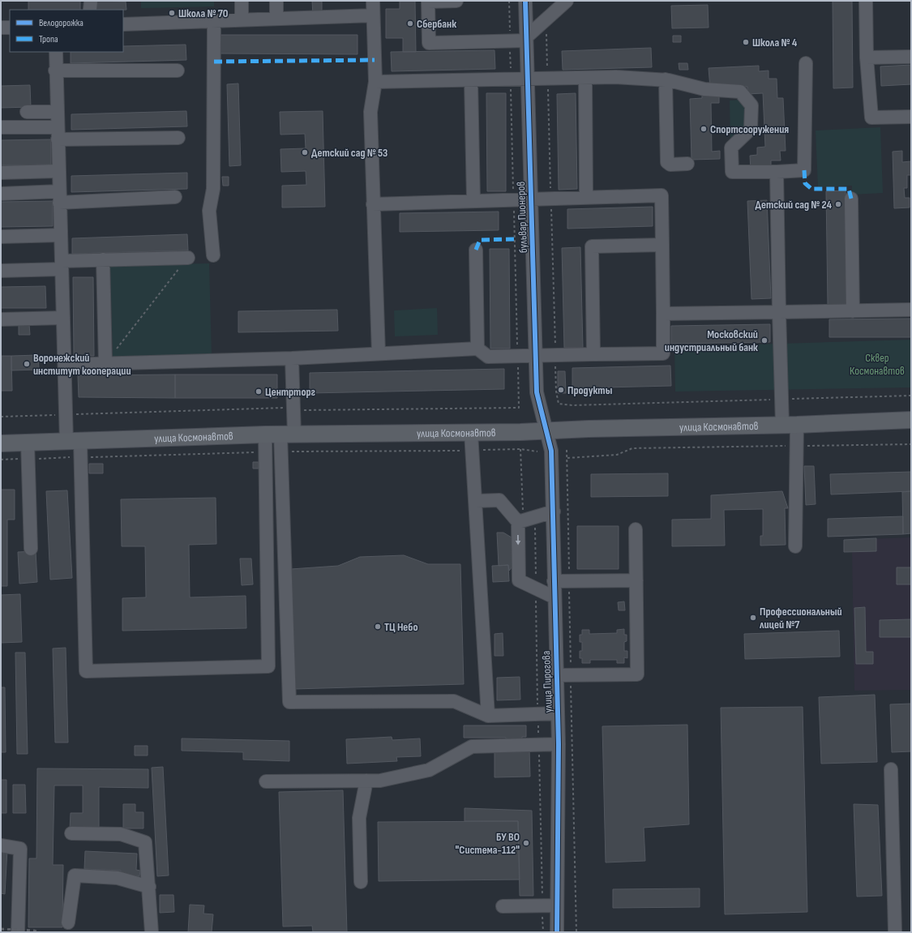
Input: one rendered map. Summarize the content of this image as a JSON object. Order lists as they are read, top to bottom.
{
  "streets": {
    "main road": ["улица Космонавтов"],
    "street": ["бульвар Пионеров", "улица Пирогова"]
  },
  "crossings": [
    ["бульвар Пионеров", "улица Космонавтов"],
    ["бульвар Пионеров", "улица Пирогова"],
    ["улица Космонавтов", "улица Пирогова"]
  ],
  "parks": ["Сквер Космонавтов"],
  "places": [
    "Школа № 70",
    "Сбербанк",
    "Школа № 4",
    "Спортсооружения",
    "Детский сад № 53",
    "Детский сад № 24",
    "Московский индустриальный банк",
    "Воронежский институт кооперации",
    "Продукты",
    "Центрторг",
    "Профессиональный лицей №7",
    "ТЦ Небо",
    "БУ ВО \"Система-112\""
  ],
  "legend": ["Велодорожка", "Тропа"]
}
